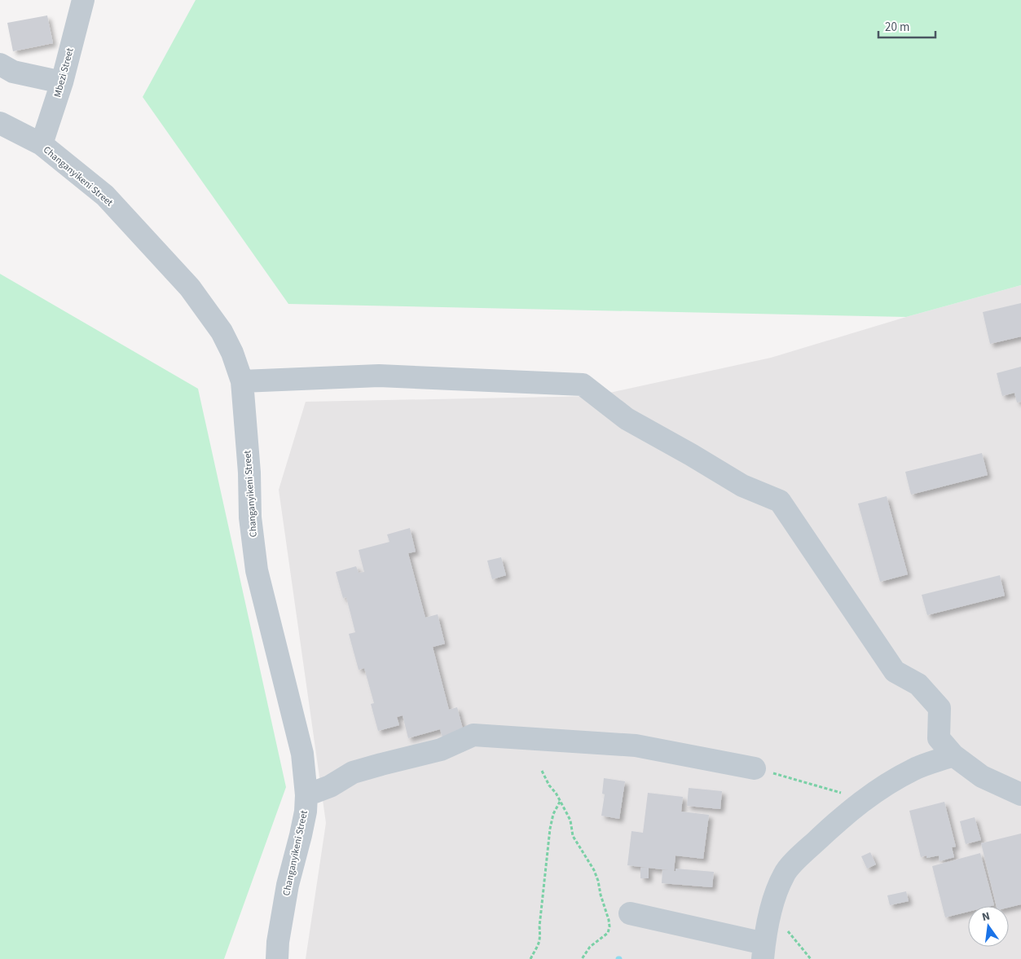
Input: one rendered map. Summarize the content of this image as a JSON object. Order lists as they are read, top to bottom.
{
  "streets": {
    "street": ["Mbezi Street", "Changanyikeni Street"]
  },
  "crossings": [
    ["Mbezi Street", "Changanyikeni Street"]
  ],
  "scale_bar": "20 m",
  "north": "top"
}
